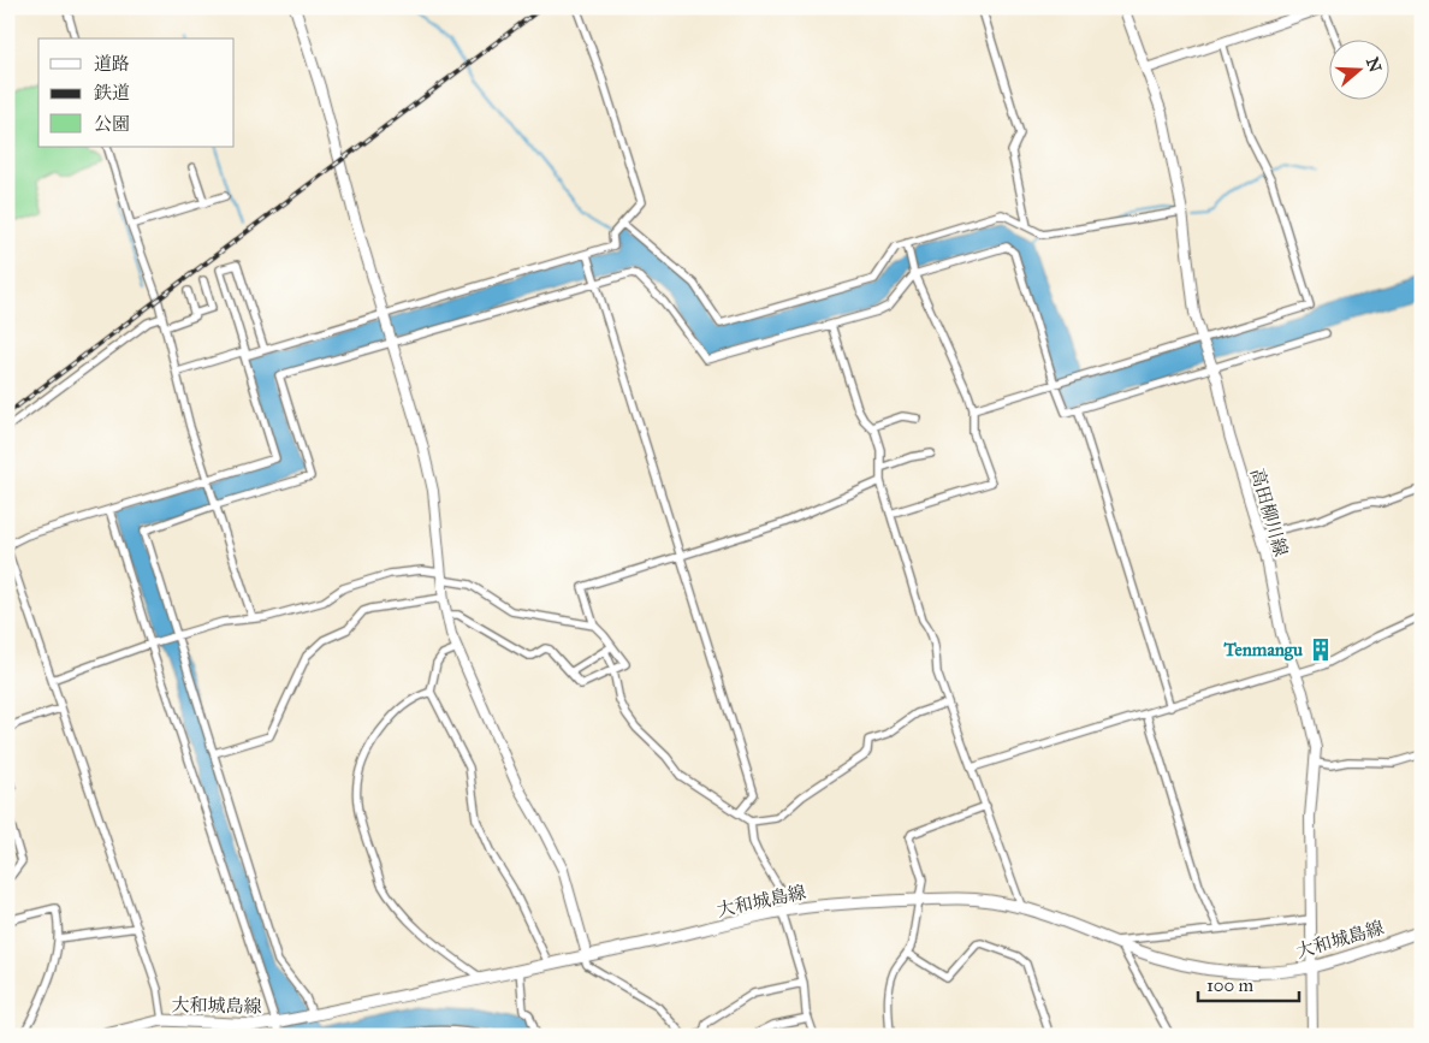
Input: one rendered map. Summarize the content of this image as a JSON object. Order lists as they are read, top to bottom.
{
  "streets": {
    "main road": ["大和城島線"],
    "street": ["高田柳川線"]
  },
  "crossings": [
    ["高田柳川線", "大和城島線"]
  ],
  "places": {
    "building": ["Tenmangu"]
  },
  "legend": ["道路", "鉄道", "公園"],
  "scale_bar": "100 m",
  "north": "right"
}
